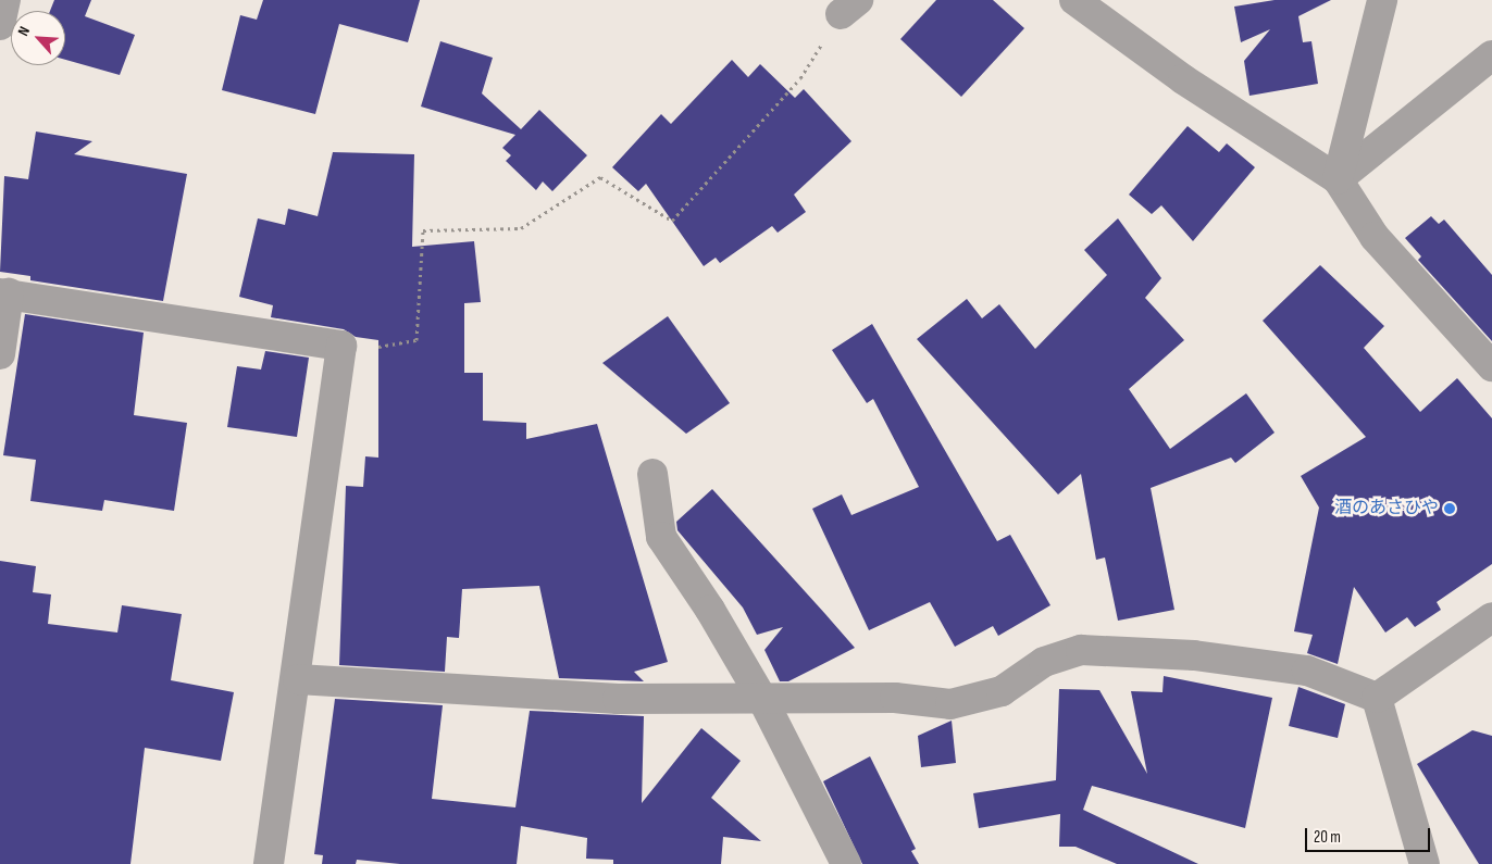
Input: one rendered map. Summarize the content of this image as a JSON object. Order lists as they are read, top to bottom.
{
  "places": ["酒のあさひや"],
  "scale_bar": "20 m",
  "north": "top left"
}
